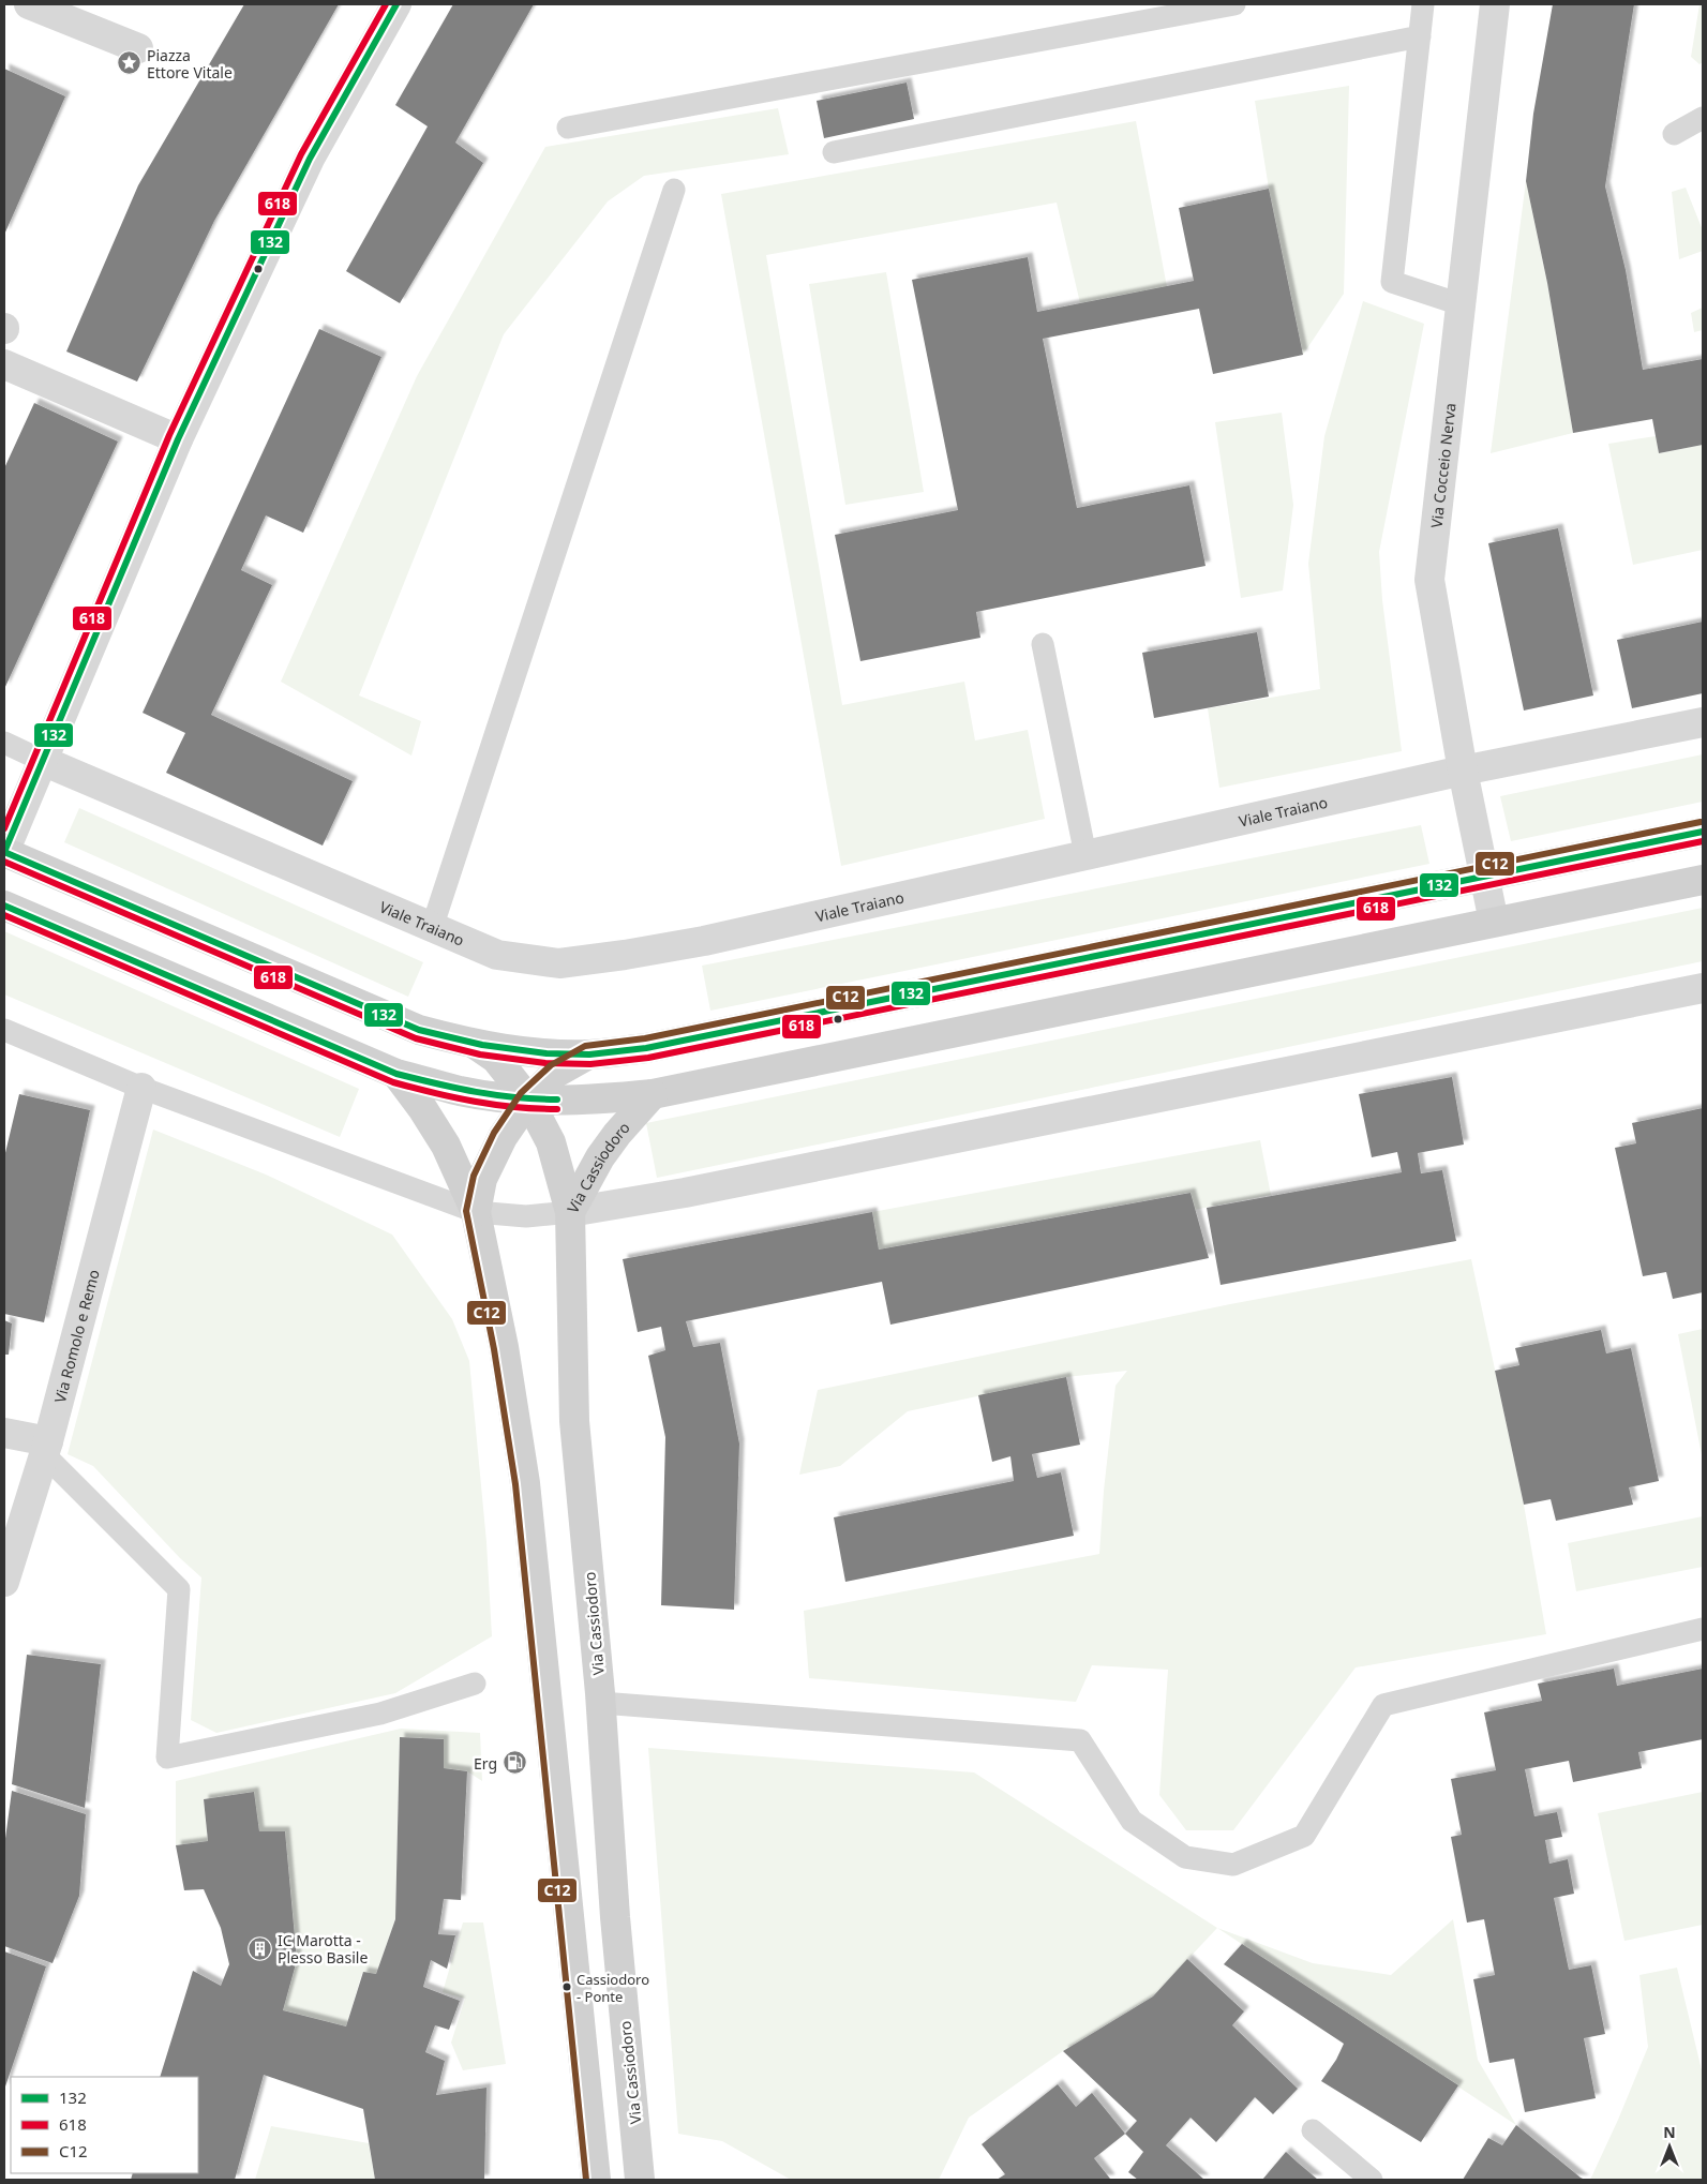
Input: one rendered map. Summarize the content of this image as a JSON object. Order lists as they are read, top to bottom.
{
  "streets": {
    "main road": ["Via Cassiodoro"],
    "street": ["Via Cocceio Nerva", "Viale Traiano", "Via Romolo e Remo"]
  },
  "crossings": [
    ["Via Cocceio Nerva", "Viale Traiano"]
  ],
  "places": {
    "place": ["Piazza Ettore Vitale"],
    "fuel station": ["Erg"],
    "building": ["IC Marotta - Plesso Basile"],
    "other": ["Cassiodoro - Ponte"]
  },
  "lines": ["transit line 132", "transit line 618", "transit line C12"],
  "legend": ["132", "618", "C12"],
  "north": "top"
}
